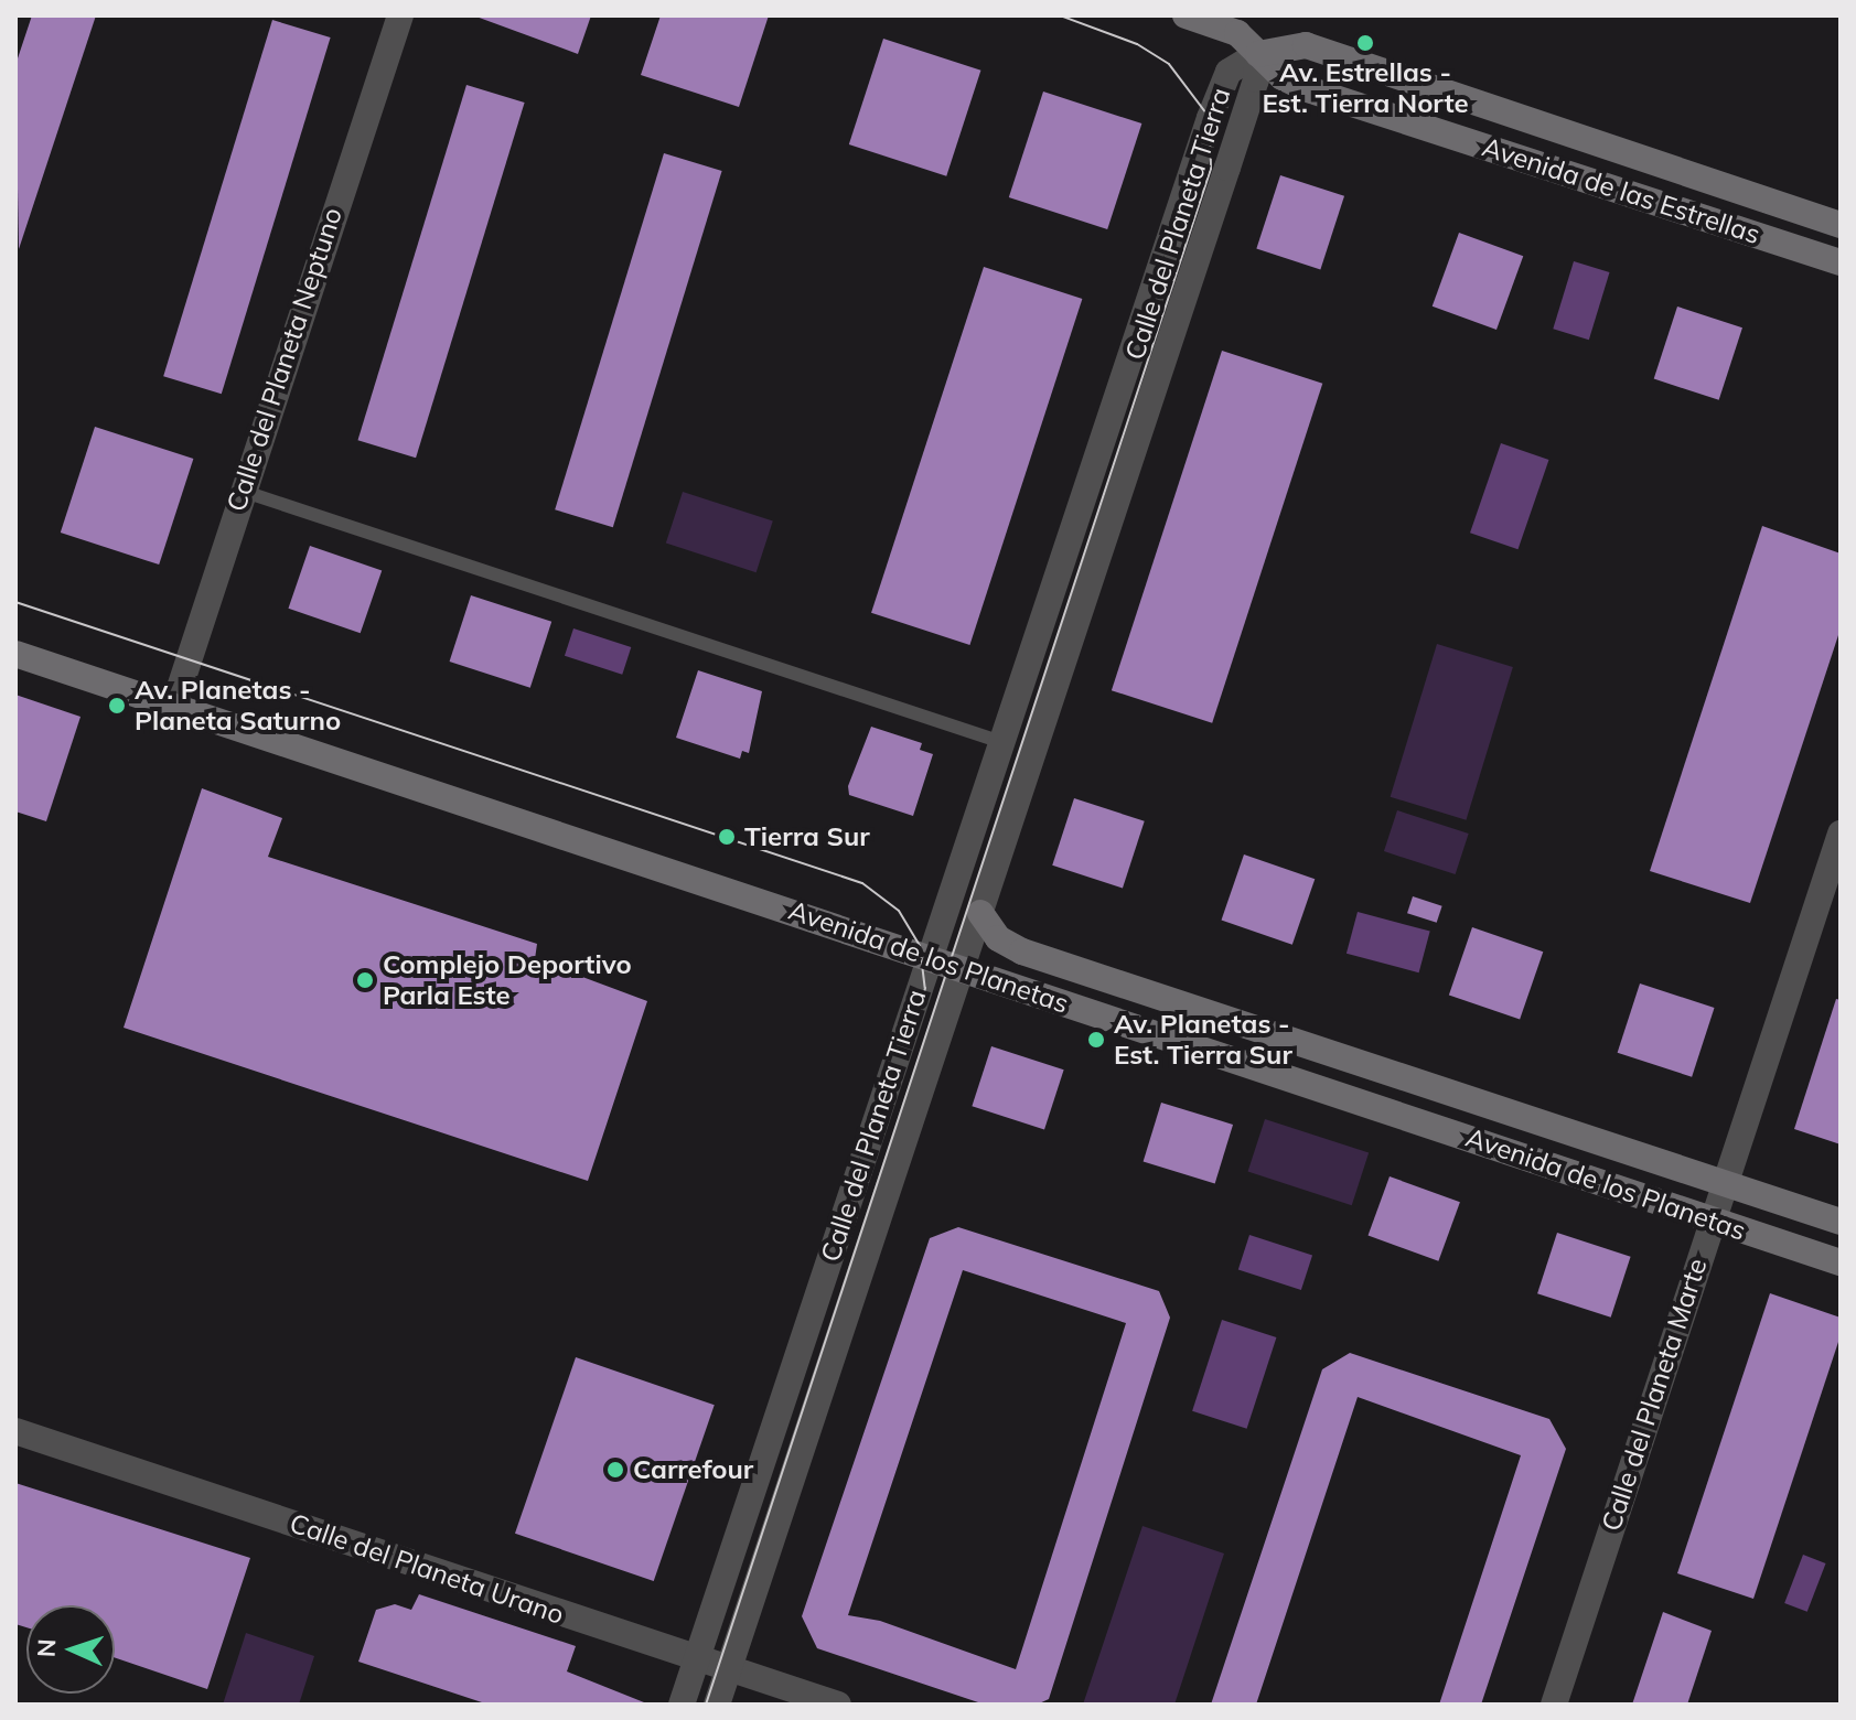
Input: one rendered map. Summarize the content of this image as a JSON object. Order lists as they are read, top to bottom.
{
  "streets": {
    "street": [
      "Avenida de las Estrellas",
      "Calle del Planeta Tierra",
      "Calle del Planeta Neptuno",
      "Avenida de los Planetas",
      "Calle del Planeta Marte",
      "Calle del Planeta Urano"
    ]
  },
  "crossings": [
    ["Avenida de las Estrellas", "Calle del Planeta Tierra"],
    ["Calle del Planeta Tierra", "Avenida de los Planetas"],
    ["Calle del Planeta Tierra", "Calle del Planeta Urano"],
    ["Calle del Planeta Neptuno", "Avenida de los Planetas"],
    ["Avenida de los Planetas", "Calle del Planeta Marte"]
  ],
  "places": [
    "Av. Estrellas - Est. Tierra Norte",
    "Av. Planetas - Planeta Saturno",
    "Tierra Sur",
    "Complejo Deportivo Parla Este",
    "Av. Planetas - Est. Tierra Sur",
    "Carrefour"
  ],
  "north": "left"
}
